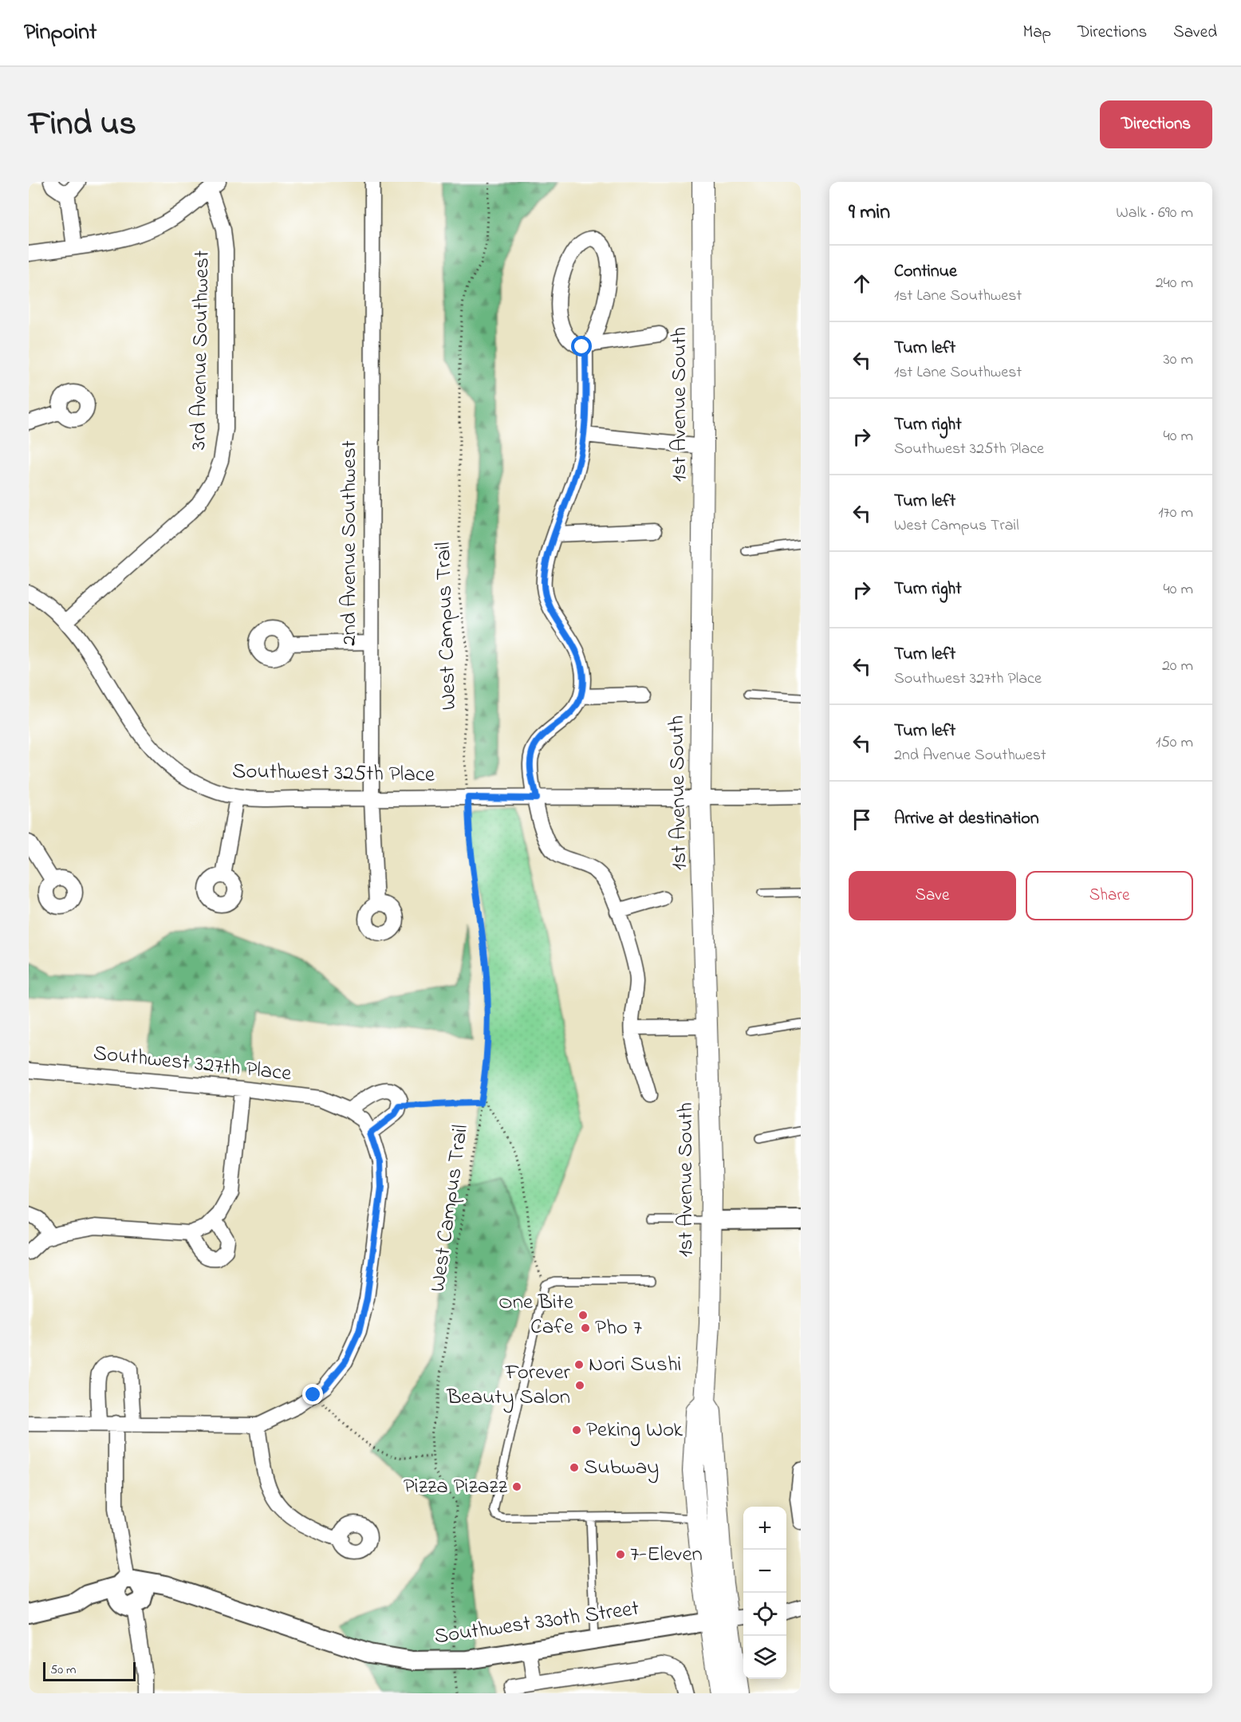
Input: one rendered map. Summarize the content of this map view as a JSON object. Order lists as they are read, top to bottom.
{
  "streets": {
    "main road": ["1st Avenue South"],
    "street": [
      "3rd Avenue Southwest",
      "2nd Avenue Southwest",
      "Southwest 325th Place",
      "Southwest 327th Place",
      "Southwest 330th Street"
    ],
    "path": ["West Campus Trail"]
  },
  "crossings": [
    ["3rd Avenue Southwest", "Southwest 325th Place"],
    ["1st Avenue South", "Southwest 325th Place"],
    ["1st Avenue South", "Southwest 330th Street"],
    ["2nd Avenue Southwest", "Southwest 325th Place"],
    ["West Campus Trail", "Southwest 325th Place"],
    ["West Campus Trail", "Southwest 330th Street"]
  ],
  "places": [
    "One Bite Cafe",
    "Pho 7",
    "Nori Sushi",
    "Forever Beauty Salon",
    "Peking Wok",
    "Subway",
    "Pizza Pizazz",
    "7-Eleven"
  ],
  "scale_bar": "50 m",
  "page": {
    "header": "Pinpoint",
    "nav": ["Map", "Directions", "Saved"],
    "title": "Find us",
    "buttons": [
      "Directions",
      ["Save", "Share"]
    ],
    "heading": ["9 min", "Walk · 690 m"],
    "list": [
      ["Continue", "1st Lane Southwest", "240 m"],
      ["Turn left", "1st Lane Southwest", "30 m"],
      ["Turn right", "Southwest 325th Place", "40 m"],
      ["Turn left", "West Campus Trail", "170 m"],
      ["Turn right", "40 m"],
      ["Turn left", "Southwest 327th Place", "20 m"],
      ["Turn left", "2nd Avenue Southwest", "150 m"],
      "Arrive at destination"
    ],
    "map_buttons": ["+", "−"],
    "scale": "50 m"
  }
}
